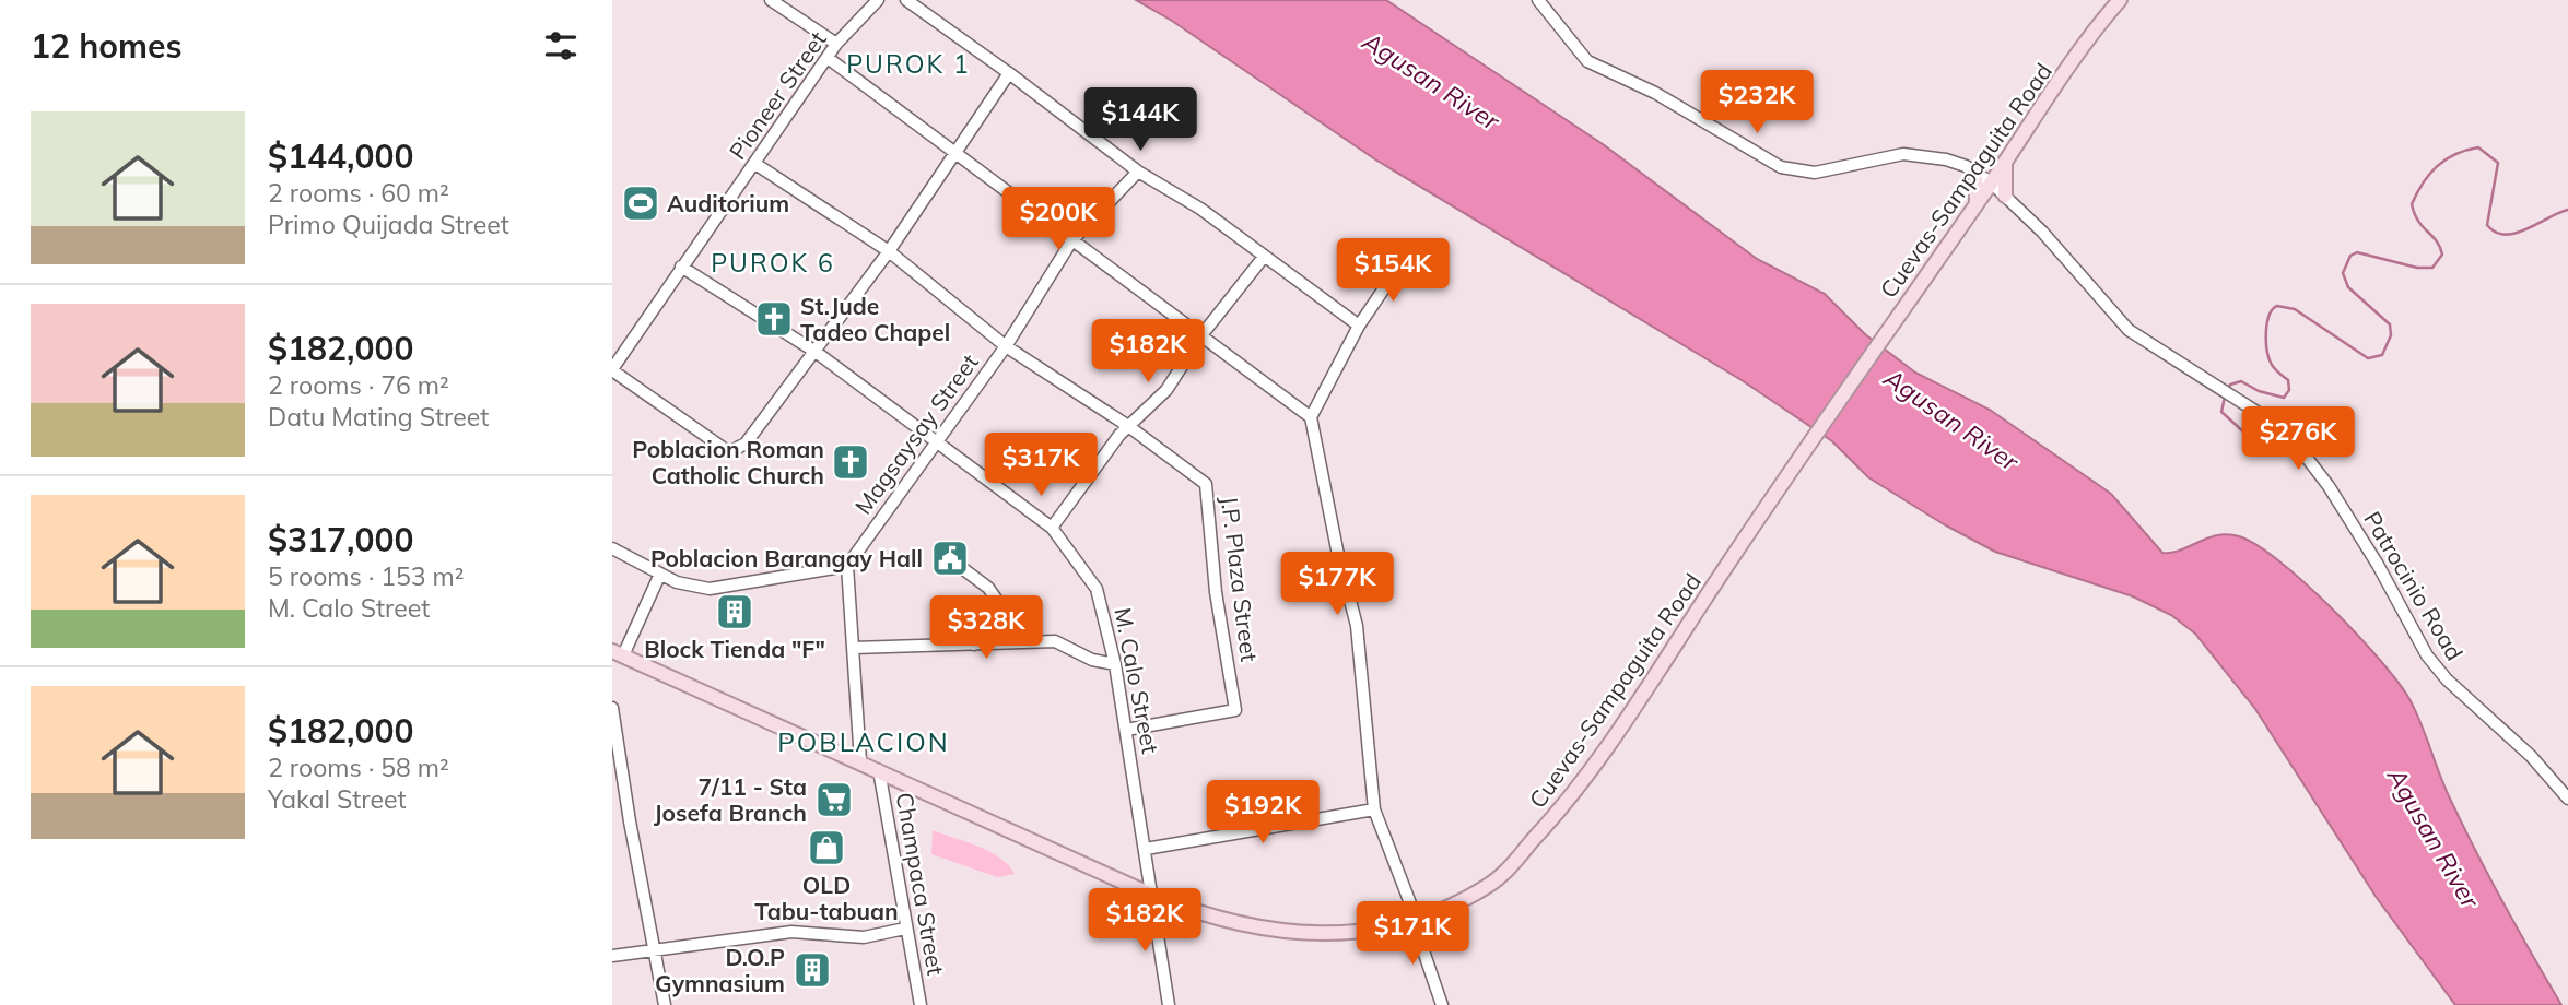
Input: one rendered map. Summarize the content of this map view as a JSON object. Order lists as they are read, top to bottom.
{
  "streets": {
    "main road": ["Cuevas-Sampaguita Road"],
    "street": [
      "Pioneer Street",
      "Magsaysay Street",
      "J.P. Plaza Street",
      "Patrocinio Road",
      "M. Calo Street",
      "Champaca Street"
    ]
  },
  "crossings": [
    ["Pioneer Street", "J.P. Plaza Street"],
    ["Pioneer Street", "M. Calo Street"],
    ["Cuevas-Sampaguita Road", "Patrocinio Road"],
    ["Cuevas-Sampaguita Road", "M. Calo Street"],
    ["Cuevas-Sampaguita Road", "Champaca Street"],
    ["Magsaysay Street", "J.P. Plaza Street"],
    ["Magsaysay Street", "M. Calo Street"],
    ["J.P. Plaza Street", "M. Calo Street"]
  ],
  "districts": ["PUROK 1", "PUROK 6", "POBLACION"],
  "water": ["Agusan River"],
  "places": {
    "sports": ["Auditorium"],
    "church": ["St.Jude Tadeo Chapel", "Poblacion Roman Catholic Church"],
    "public building": ["Poblacion Barangay Hall"],
    "building": ["Block Tienda \"F\"", "D.O.P Gymnasium"],
    "supermarket": ["7/11 - Sta Josefa Branch"],
    "shop": ["OLD Tabu-tabuan"]
  },
  "page": {
    "heading": "12 homes",
    "price": [
      "$232K",
      "$144K",
      "$200K",
      "$154K",
      "$182K",
      "$276K",
      "$317K",
      "$177K",
      "$328K",
      "$192K",
      "$182K",
      "$171K"
    ],
    "list": [
      {
        "name": "$144,000",
        "note": "2 rooms · 60 m² · Primo Quijada Street"
      },
      {
        "name": "$182,000",
        "note": "2 rooms · 76 m² · Datu Mating Street"
      },
      {
        "name": "$317,000",
        "note": "5 rooms · 153 m² · M. Calo Street"
      },
      {
        "name": "$182,000",
        "note": "2 rooms · 58 m² · Yakal Street"
      }
    ]
  }
}
